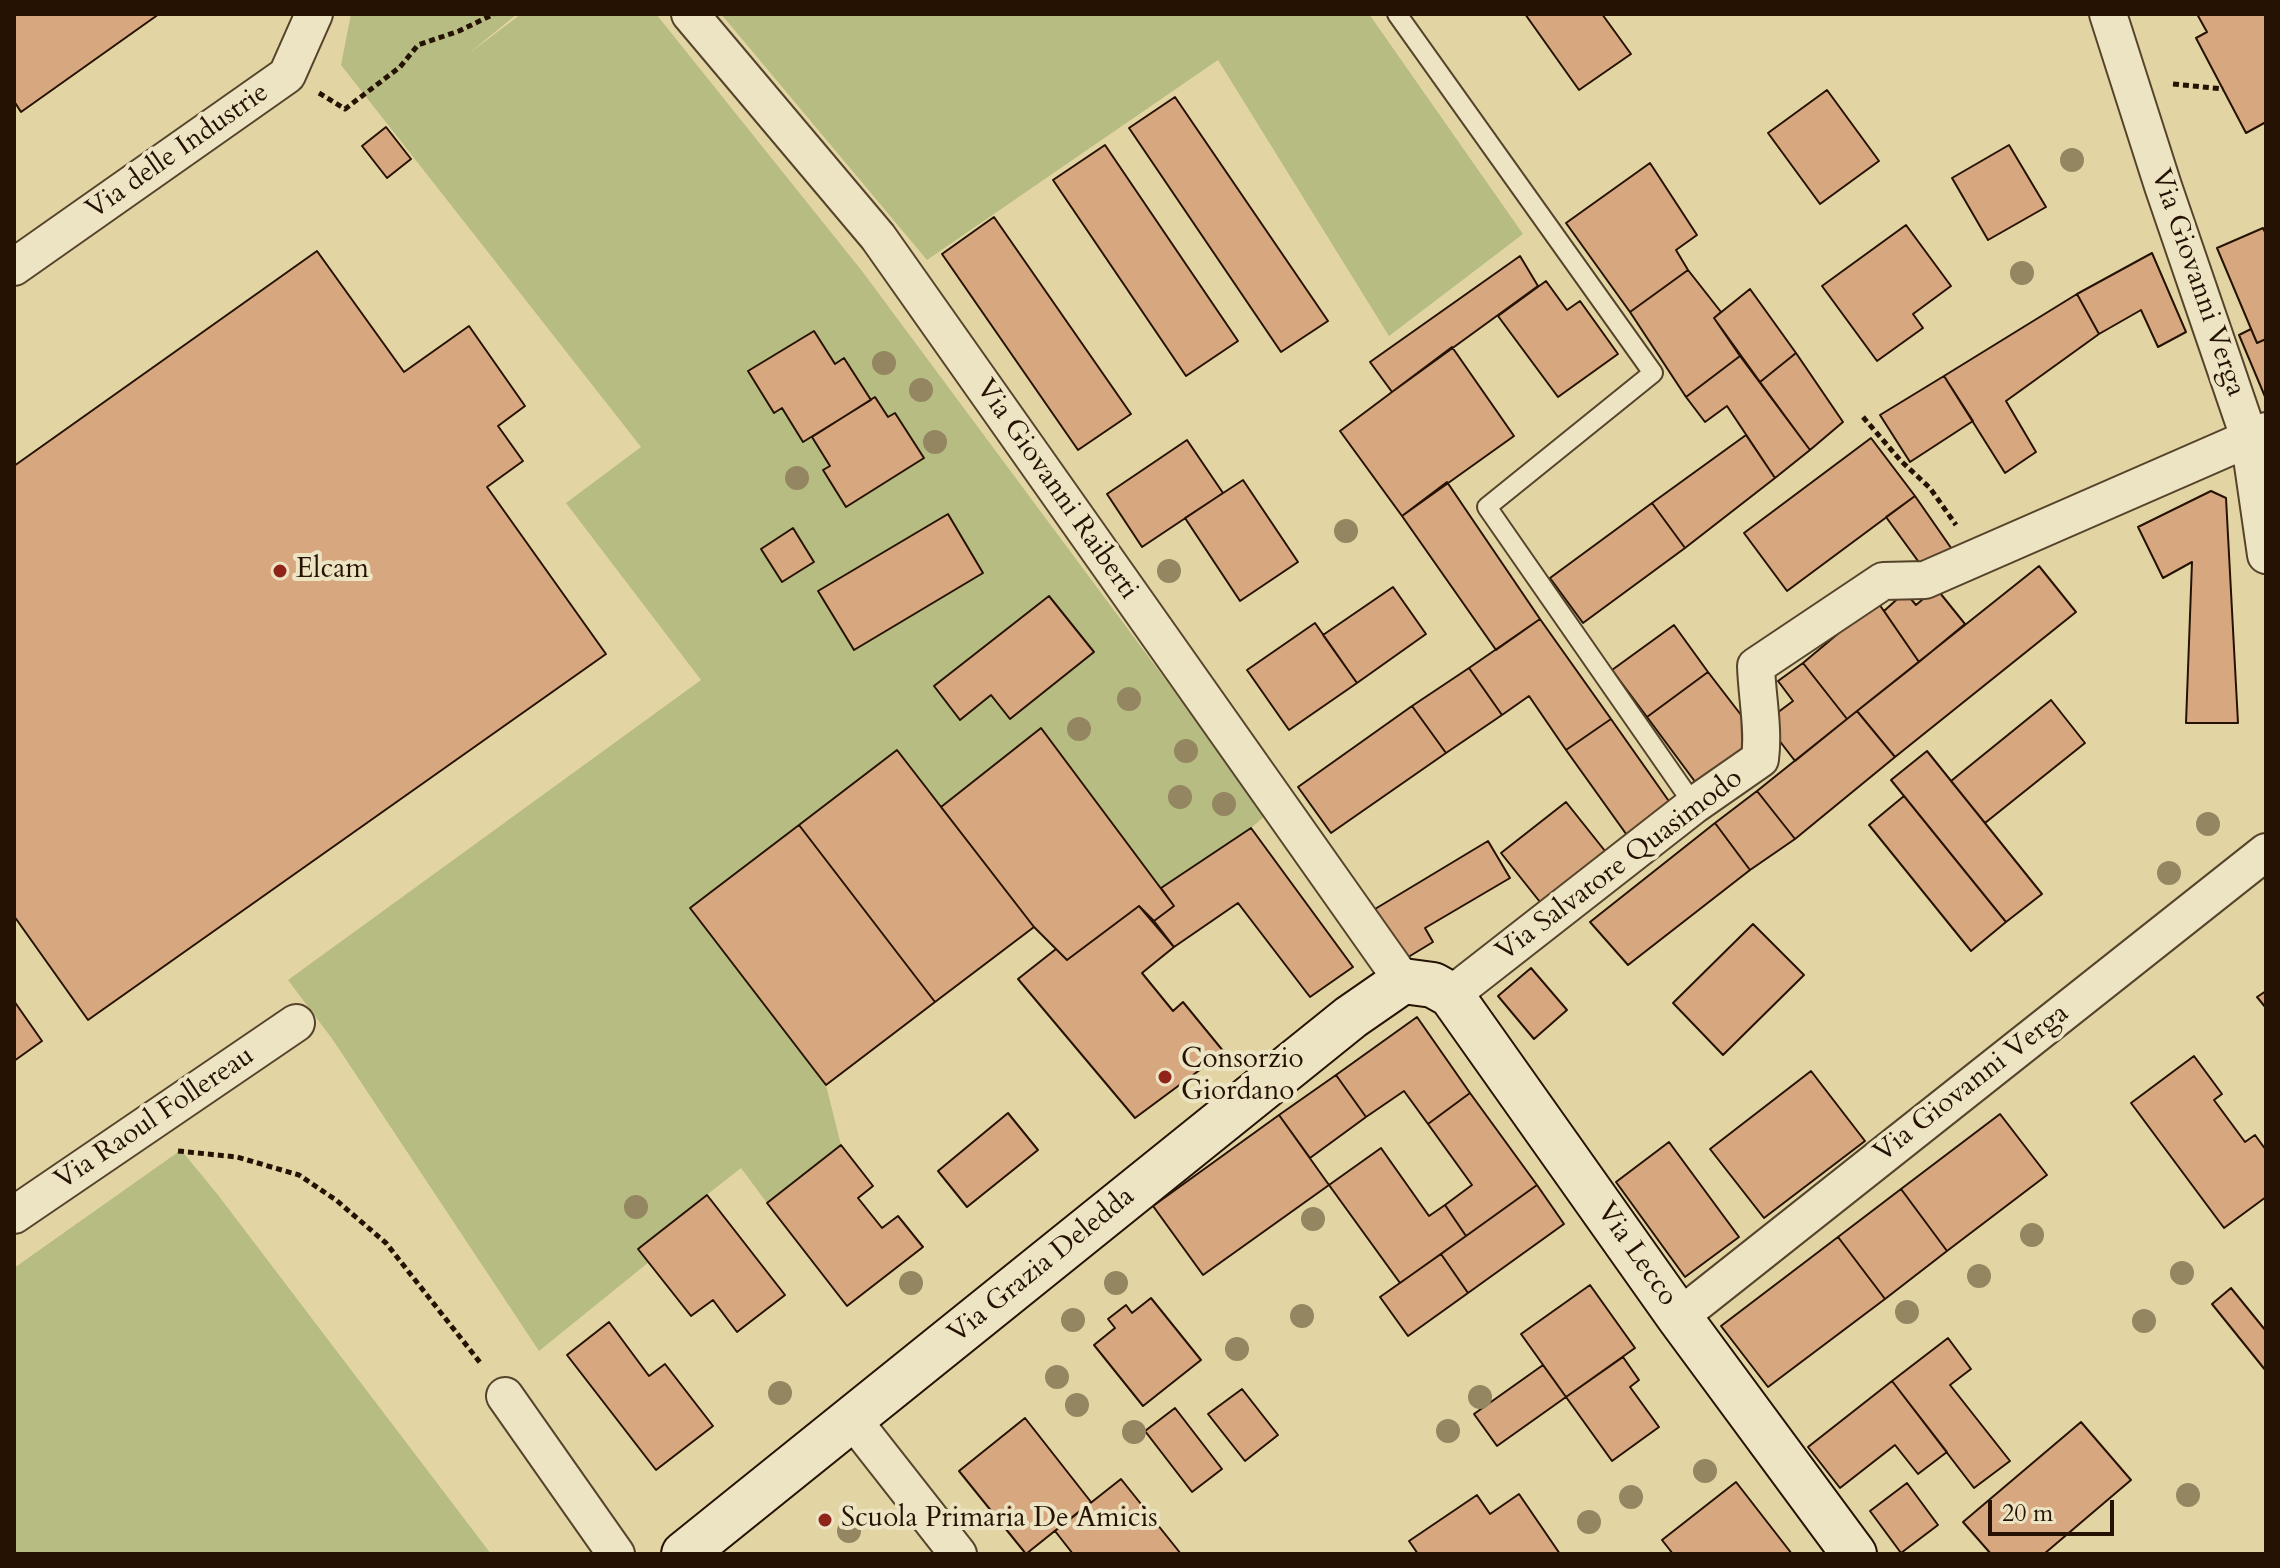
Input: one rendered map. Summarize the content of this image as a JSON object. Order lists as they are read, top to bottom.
{
  "streets": {
    "street": [
      "Via delle Industrie",
      "Via Giovanni Verga",
      "Via Giovanni Raiberti",
      "Via Salvatore Quasimodo",
      "Via Raoul Follereau",
      "Via Lecco",
      "Via Grazia Deledda"
    ]
  },
  "crossings": [
    ["Via Giovanni Verga", "Via Salvatore Quasimodo"],
    ["Via Giovanni Verga", "Via Lecco"],
    ["Via Giovanni Raiberti", "Via Grazia Deledda"],
    ["Via Salvatore Quasimodo", "Via Lecco"]
  ],
  "places": ["Elcam", "Consorzio Giordano", "Scuola Primaria De Amicis"],
  "scale_bar": "20 m"
}
